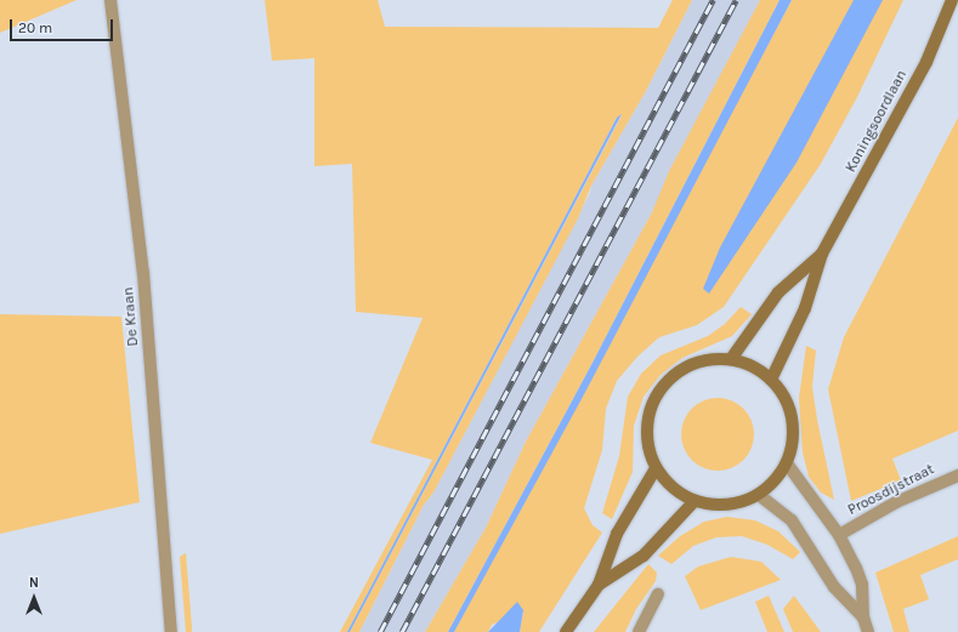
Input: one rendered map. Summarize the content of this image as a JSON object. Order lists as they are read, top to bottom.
{
  "streets": {
    "street": ["Koningsoordlaan", "De Kraan", "Proosdijstraat"]
  },
  "crossings": [
    ["Koningsoordlaan", "Proosdijstraat"]
  ],
  "scale_bar": "20 m",
  "north": "top"
}
